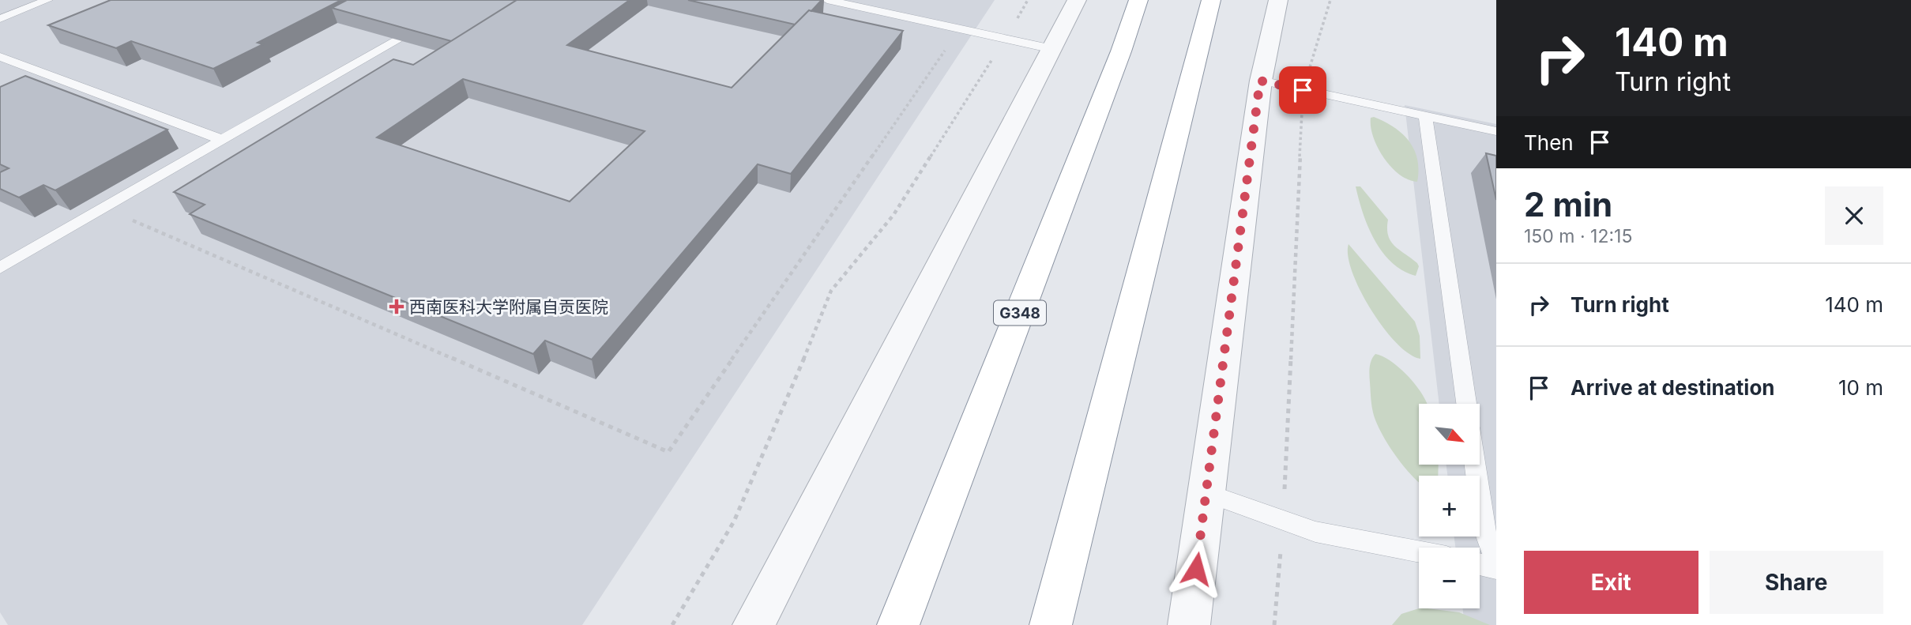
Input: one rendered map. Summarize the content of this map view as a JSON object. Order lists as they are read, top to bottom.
{
  "streets": {
    "highway": ["G348"]
  },
  "places": {
    "health": ["西南医科大学附属自贡医院"]
  },
  "north": "bottom right",
  "page": {
    "turn": ["140 m", "Turn right"],
    "then": "Then",
    "heading": ["2 min", "150 m · 12:15"],
    "list": [
      {
        "name": "Turn right",
        "value": "140 m"
      },
      {
        "name": "Arrive at destination",
        "value": "10 m"
      }
    ],
    "map_buttons": ["+", "−"],
    "buttons": ["Exit", "Share"]
  }
}
